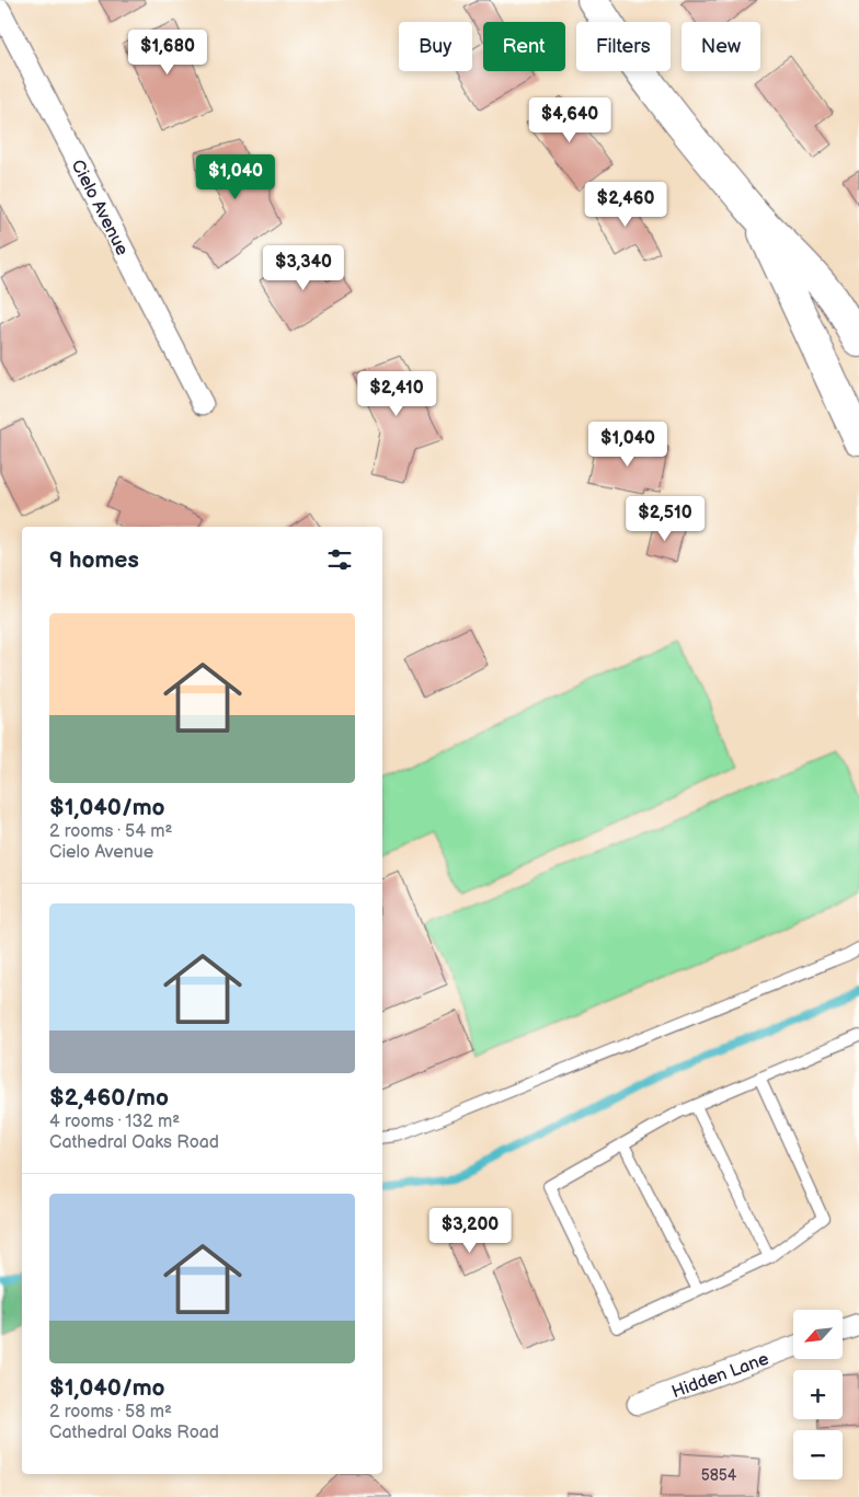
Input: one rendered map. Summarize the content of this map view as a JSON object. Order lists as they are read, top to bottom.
{
  "streets": {
    "street": ["Cielo Avenue", "Hidden Lane"]
  },
  "house_numbers": ["5854"],
  "north": "bottom left",
  "page": {
    "chip": [
      "Buy",
      "Rent",
      "Filters",
      "New"
    ],
    "price": [
      "$1,680",
      "$4,640",
      "$1,040",
      "$2,460",
      "$3,340",
      "$2,410",
      "$1,040",
      "$2,510",
      "$3,200"
    ],
    "heading": "9 homes",
    "list": [
      {
        "name": "$1,040/mo",
        "note": "2 rooms · 54 m² · Cielo Avenue"
      },
      {
        "name": "$2,460/mo",
        "note": "4 rooms · 132 m² · Cathedral Oaks Road"
      },
      {
        "name": "$1,040/mo",
        "note": "2 rooms · 58 m² · Cathedral Oaks Road"
      }
    ],
    "map_buttons": ["+", "−"]
  }
}
